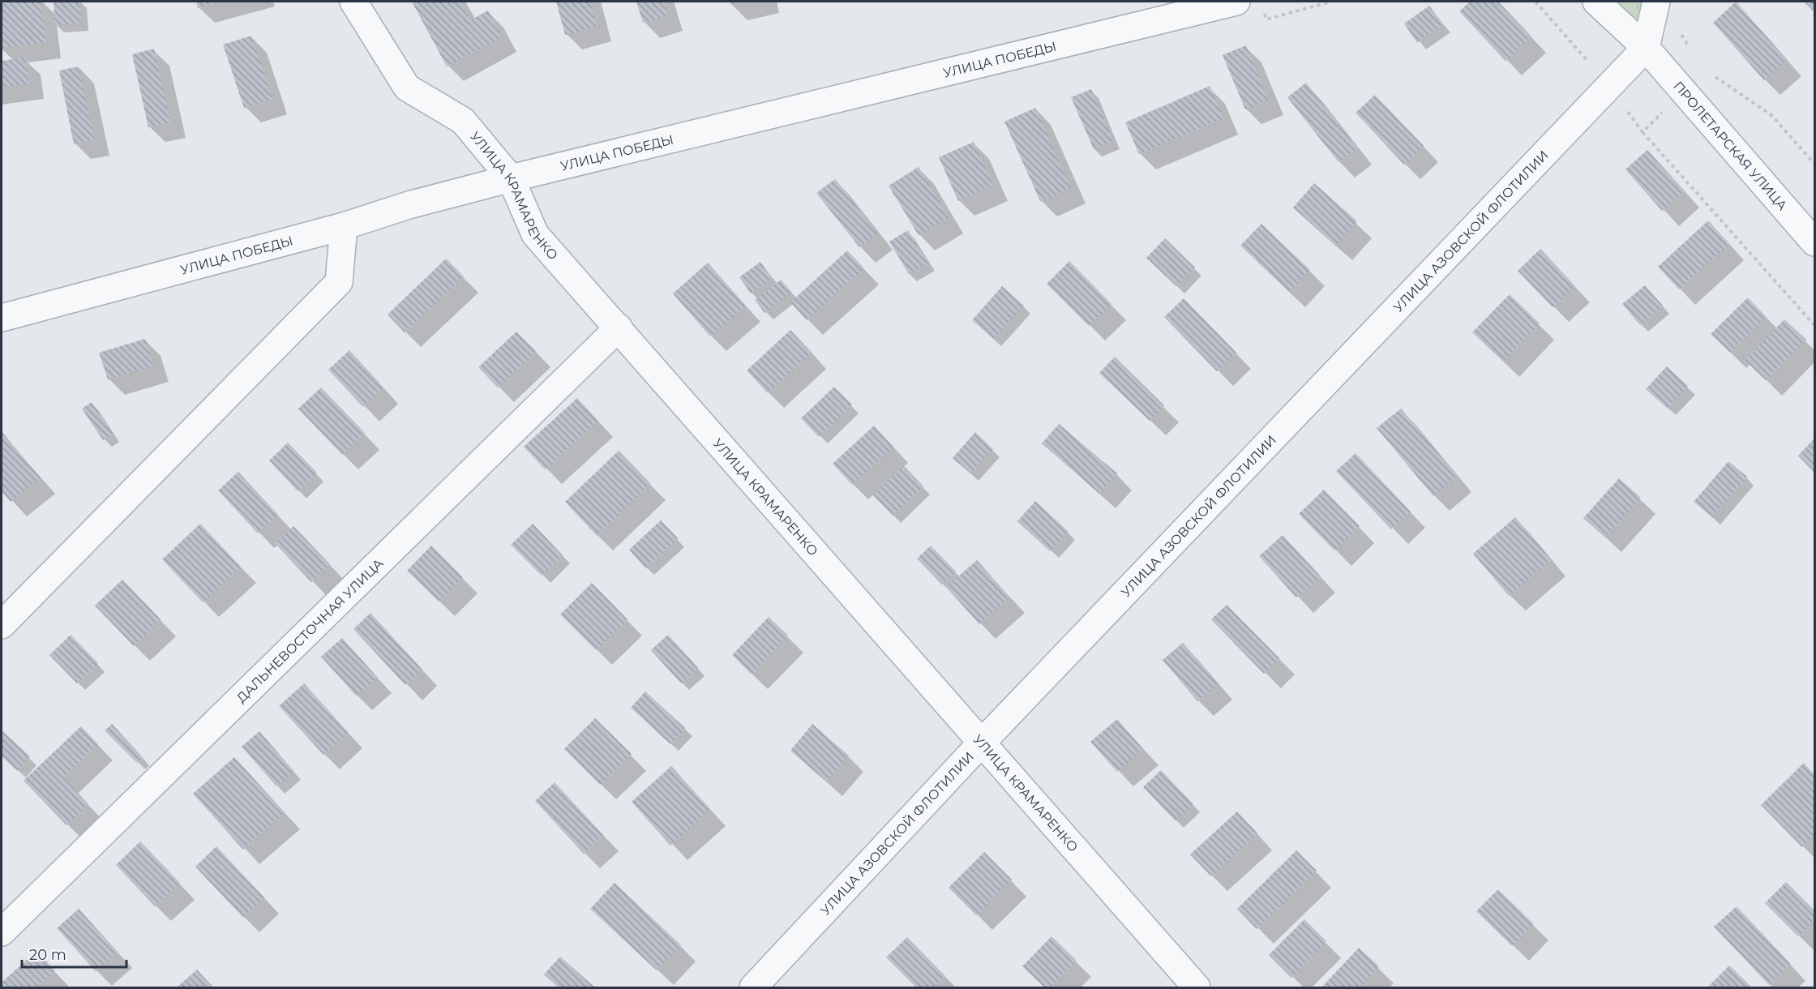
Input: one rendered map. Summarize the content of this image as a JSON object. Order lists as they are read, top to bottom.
{
  "streets": {
    "street": [
      "УЛИЦА ПОБЕДЫ",
      "ПРОЛЕТАРСКАЯ УЛИЦА",
      "УЛИЦА КРАМАРЕНКО",
      "УЛИЦА АЗОВСКОЙ ФЛОТИЛИИ",
      "ДАЛЬНЕВОСТОЧНАЯ УЛИЦА"
    ]
  },
  "crossings": [
    ["УЛИЦА ПОБЕДЫ", "УЛИЦА КРАМАРЕНКО"],
    ["ПРОЛЕТАРСКАЯ УЛИЦА", "УЛИЦА АЗОВСКОЙ ФЛОТИЛИИ"],
    ["УЛИЦА КРАМАРЕНКО", "УЛИЦА АЗОВСКОЙ ФЛОТИЛИИ"],
    ["УЛИЦА КРАМАРЕНКО", "ДАЛЬНЕВОСТОЧНАЯ УЛИЦА"]
  ],
  "scale_bar": "20 m"
}
